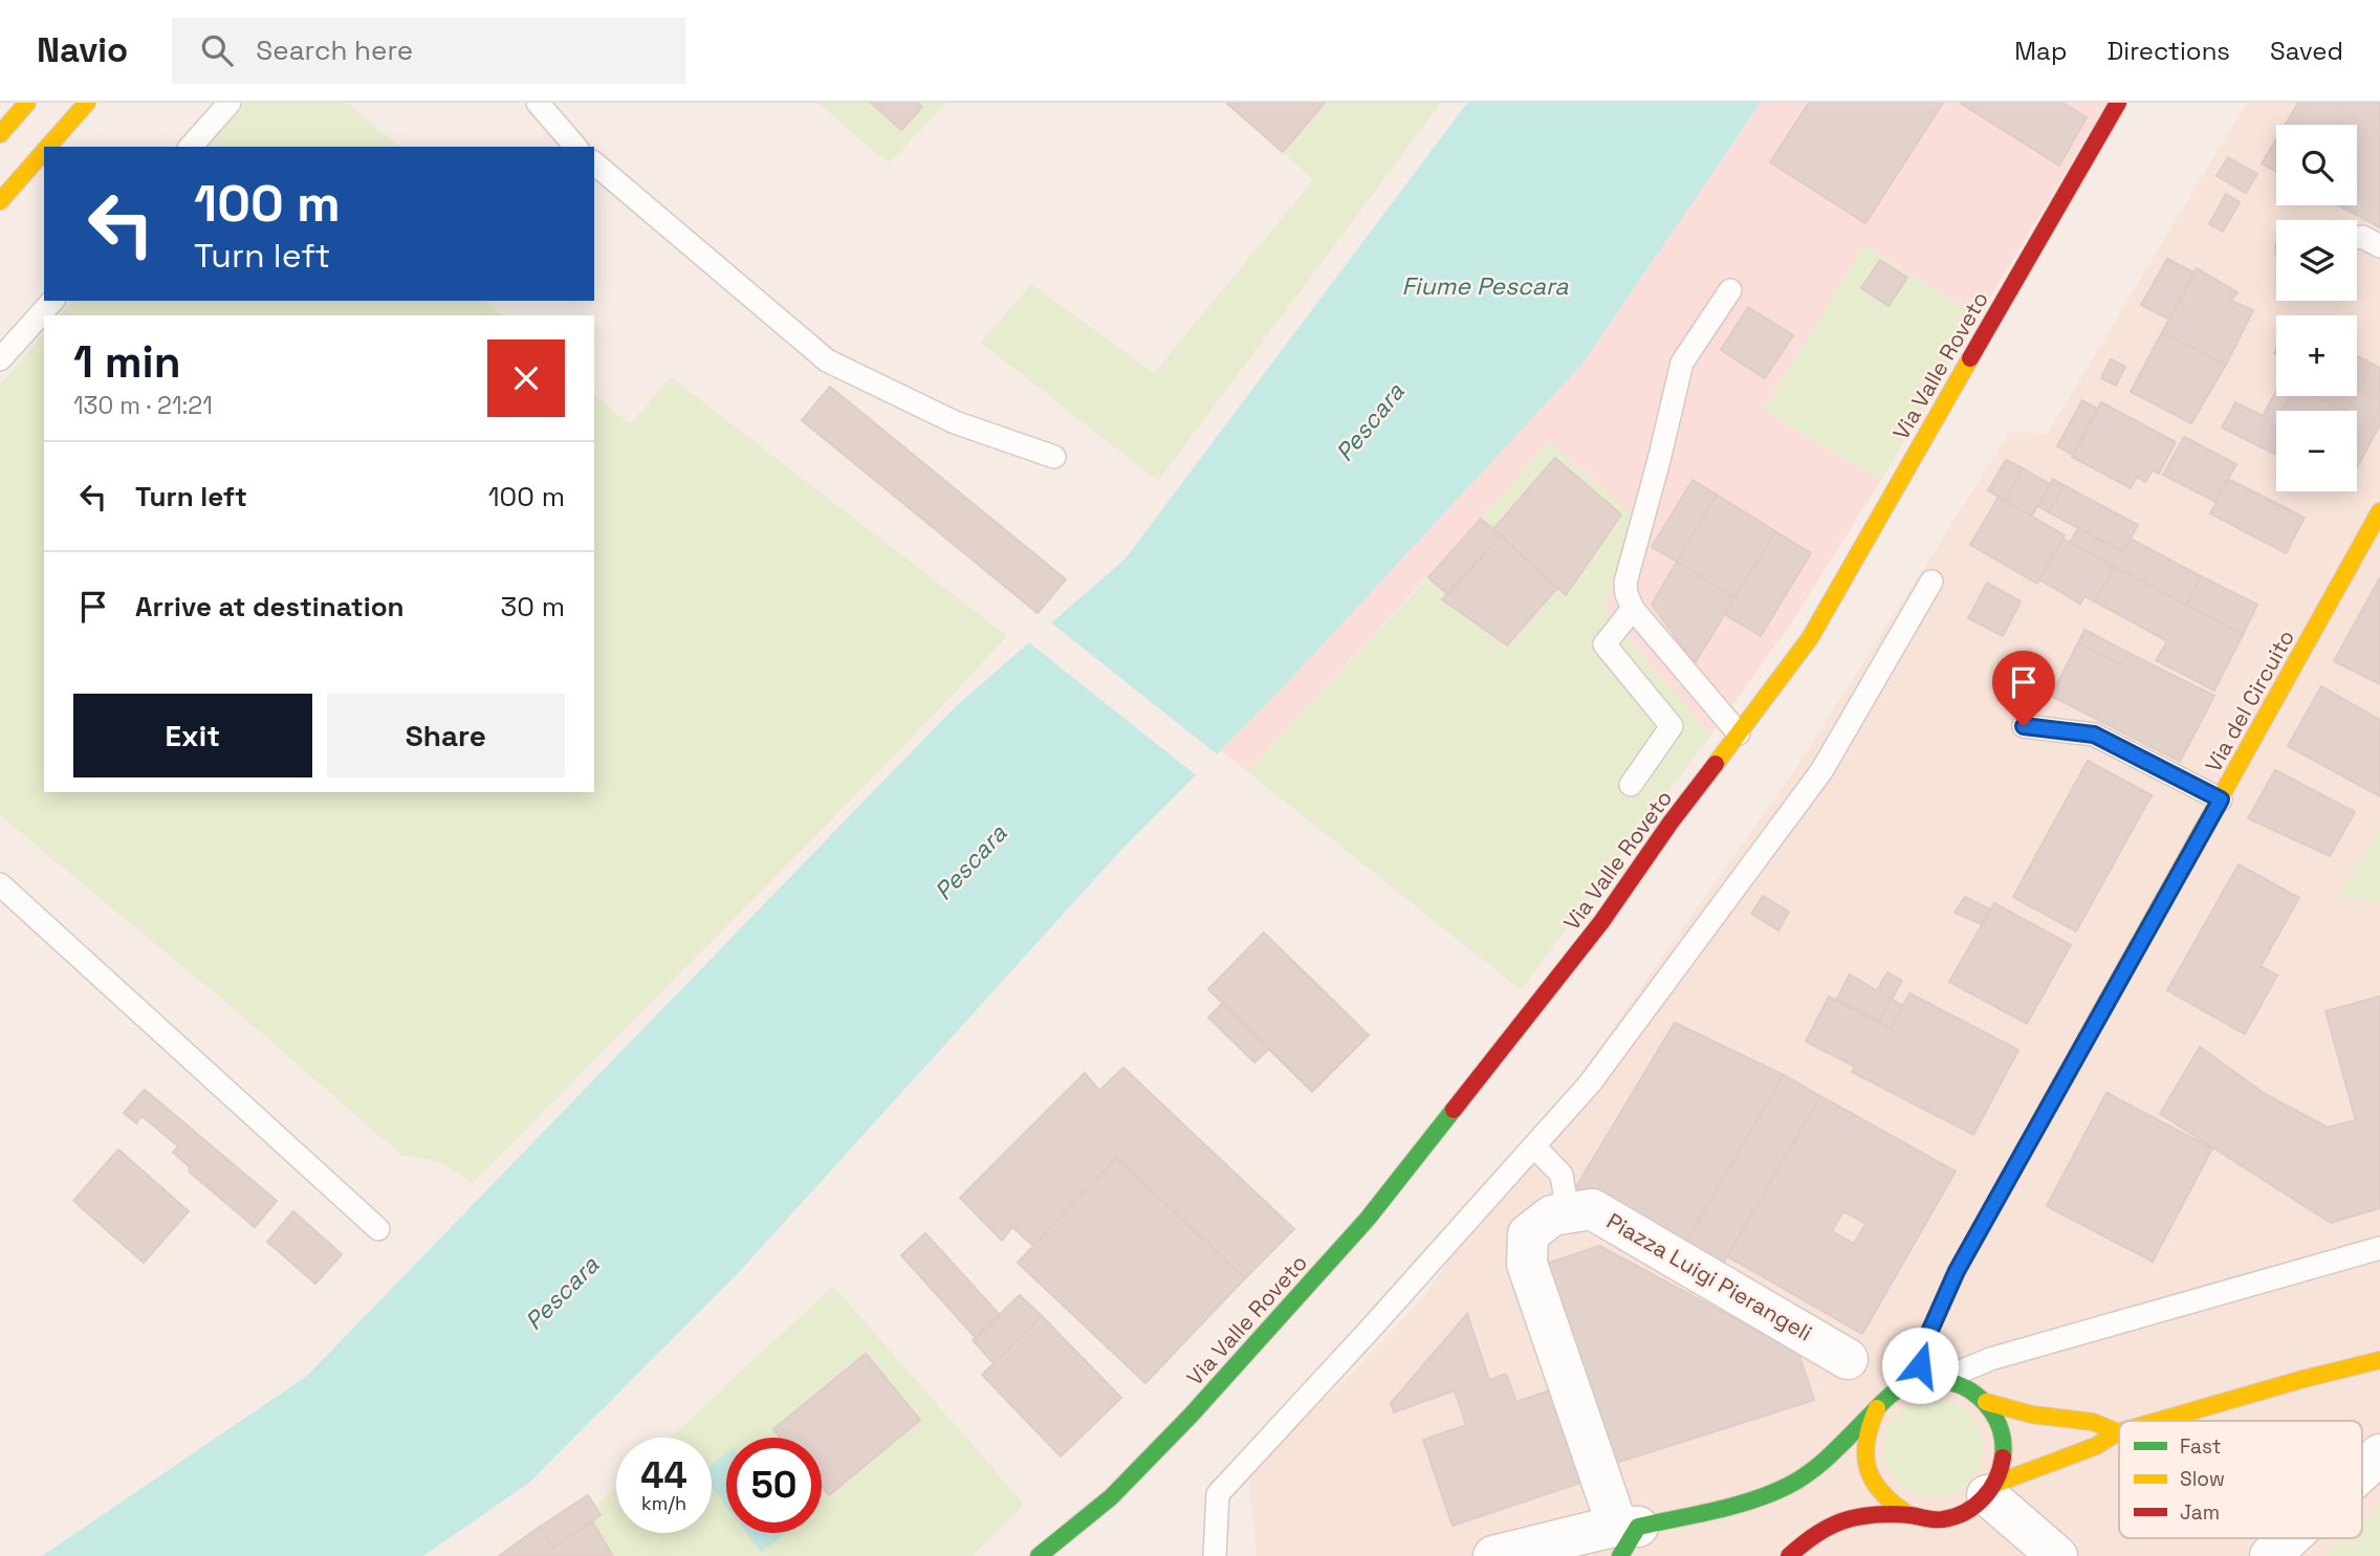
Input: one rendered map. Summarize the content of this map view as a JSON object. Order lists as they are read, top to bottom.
{
  "streets": {
    "main road": ["Via Valle Roveto", "Via del Circuito"],
    "street": ["Piazza Luigi Pierangeli"]
  },
  "water": ["Fiume Pescara", "Pescara"],
  "legend": ["Fast", "Slow", "Jam"],
  "page": {
    "header": "Navio",
    "search": "Search here",
    "nav": ["Map", "Directions", "Saved"],
    "map_buttons": ["+", "−"],
    "turn": ["100 m", "Turn left"],
    "heading": ["1 min", "130 m · 21:21"],
    "list": [
      {
        "name": "Turn left",
        "value": "100 m"
      },
      {
        "name": "Arrive at destination",
        "value": "30 m"
      }
    ],
    "buttons": ["Exit", "Share"],
    "speed": "44 km/h",
    "limit": "50"
  }
}
